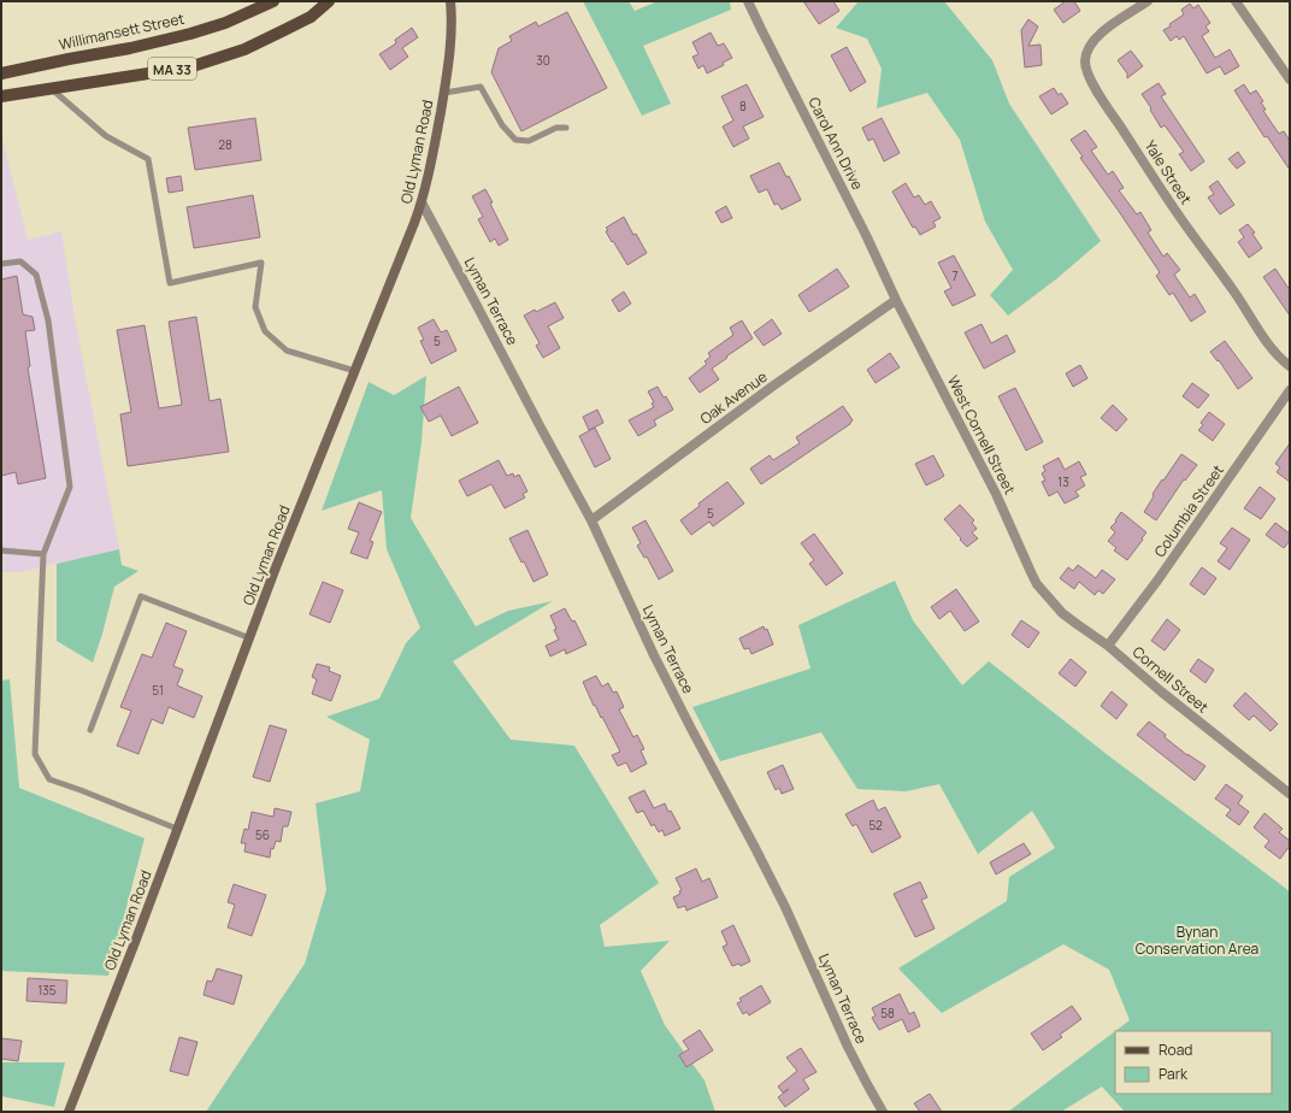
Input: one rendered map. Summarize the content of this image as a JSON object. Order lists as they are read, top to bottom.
{
  "streets": {
    "main road": ["Willimansett Street", "MA 33", "Old Lyman Road"],
    "street": [
      "Carol Ann Drive",
      "Yale Street",
      "Lyman Terrace",
      "Oak Avenue",
      "West Cornell Street",
      "Columbia Street",
      "Cornell Street"
    ]
  },
  "crossings": [
    ["Carol Ann Drive", "Oak Avenue"],
    ["Carol Ann Drive", "West Cornell Street"],
    ["Old Lyman Road", "Lyman Terrace"],
    ["Lyman Terrace", "Oak Avenue"],
    ["Oak Avenue", "West Cornell Street"],
    ["West Cornell Street", "Cornell Street"],
    ["Columbia Street", "Cornell Street"]
  ],
  "parks": ["Bynan Conservation Area"],
  "house_numbers": [
    "30",
    "8",
    "28",
    "7",
    "5",
    "13",
    "5",
    "51",
    "52",
    "56",
    "135",
    "58"
  ],
  "legend": ["Road", "Park"]
}
